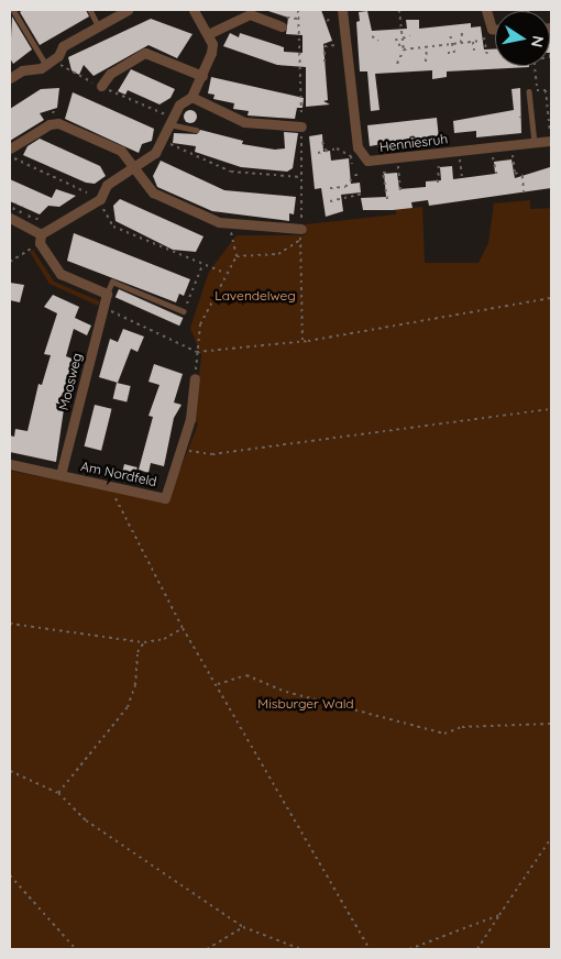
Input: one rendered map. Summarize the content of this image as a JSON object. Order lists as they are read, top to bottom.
{
  "streets": {
    "street": ["Henniesruh", "Moosweg", "Am Nordfeld"]
  },
  "crossings": [
    ["Moosweg", "Am Nordfeld"]
  ],
  "parks": ["Lavendelweg", "Misburger Wald"],
  "north": "right"
}
